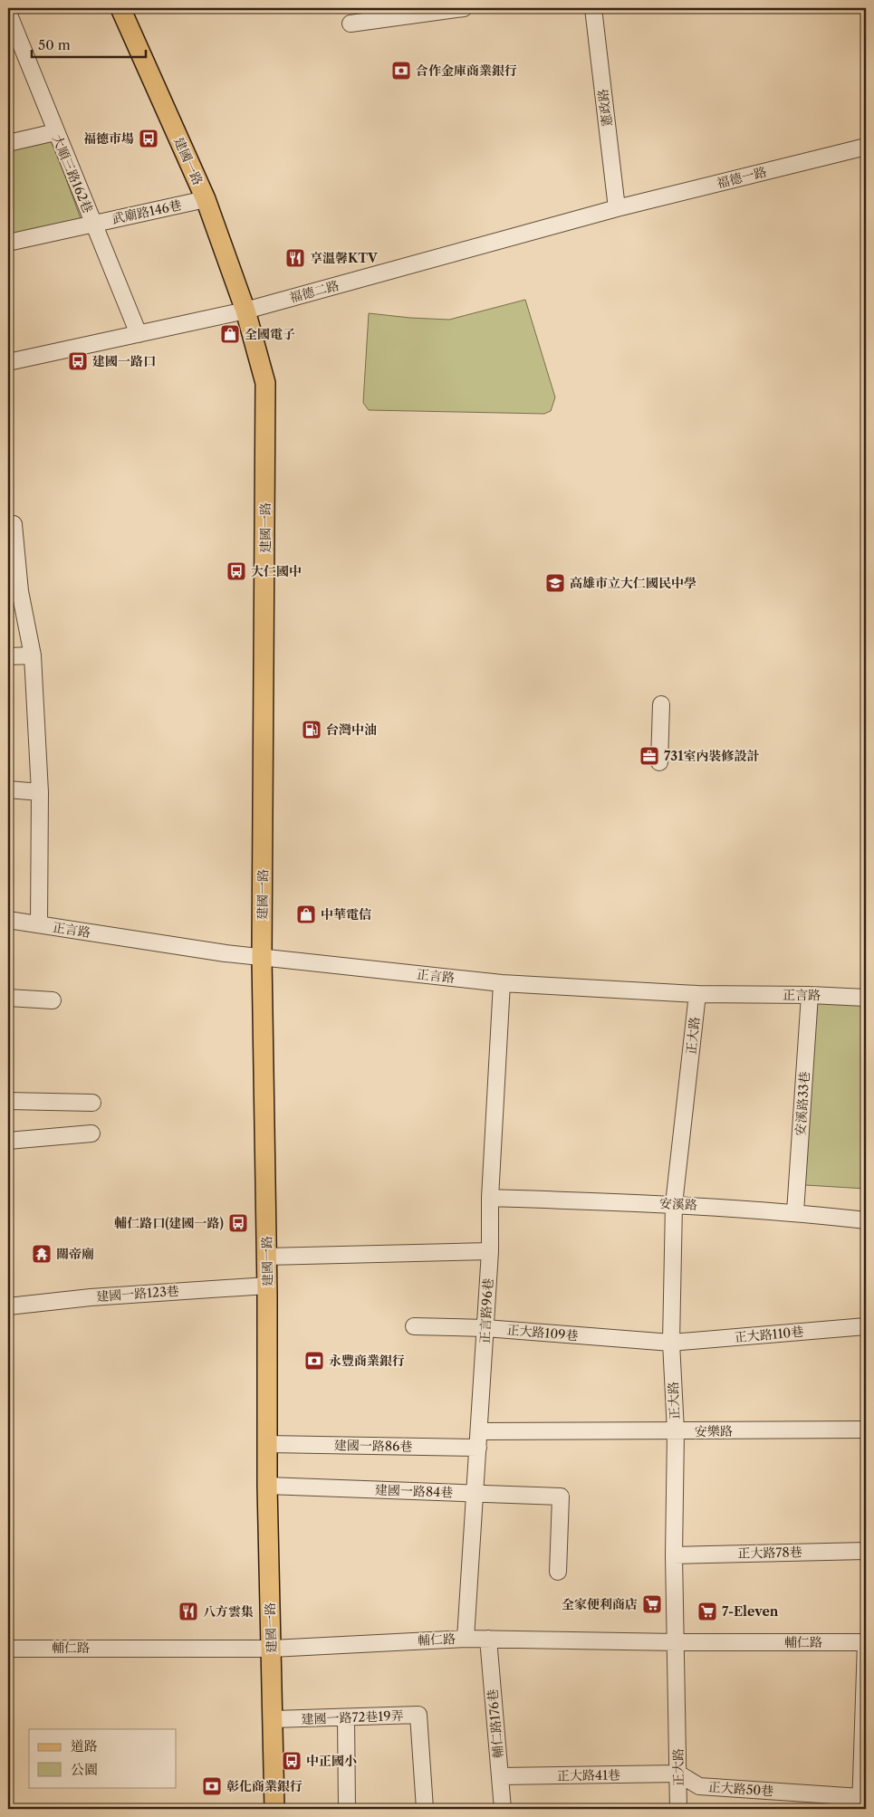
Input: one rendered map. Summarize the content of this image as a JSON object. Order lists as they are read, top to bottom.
{
  "streets": {
    "main road": ["建國一路"],
    "street": [
      "憲政路",
      "大順三路162巷",
      "福德一路",
      "武廟路146巷",
      "福德二路",
      "正言路",
      "正大路",
      "安溪路33巷",
      "安溪路",
      "建國一路123巷",
      "正言路96巷",
      "正大路109巷",
      "正大路110巷",
      "安樂路",
      "建國一路86巷",
      "建國一路84巷",
      "正大路78巷",
      "輔仁路",
      "建國一路72巷19弄",
      "輔仁路176巷",
      "正大路41巷",
      "正大路50巷"
    ]
  },
  "crossings": [
    ["憲政路", "福德一路"],
    ["憲政路", "福德二路"],
    ["建國一路", "武廟路146巷"],
    ["建國一路", "福德二路"],
    ["建國一路", "正言路"],
    ["建國一路", "建國一路123巷"],
    ["建國一路", "建國一路86巷"],
    ["建國一路", "建國一路84巷"],
    ["建國一路", "輔仁路"],
    ["建國一路", "建國一路72巷19弄"],
    ["大順三路162巷", "武廟路146巷"],
    ["大順三路162巷", "福德二路"],
    ["福德一路", "福德二路"],
    ["正言路", "正大路"],
    ["正言路", "安溪路33巷"],
    ["正言路", "正言路96巷"],
    ["正大路", "安溪路"],
    ["正大路", "正大路109巷"],
    ["正大路", "正大路110巷"],
    ["正大路", "安樂路"],
    ["正大路", "正大路78巷"],
    ["正大路", "輔仁路"],
    ["正大路", "正大路41巷"],
    ["正大路", "正大路50巷"],
    ["安溪路33巷", "安溪路"],
    ["安溪路", "正言路96巷"],
    ["正言路96巷", "正大路109巷"],
    ["正言路96巷", "安樂路"],
    ["正言路96巷", "建國一路86巷"],
    ["正言路96巷", "建國一路84巷"],
    ["正言路96巷", "輔仁路"],
    ["正大路109巷", "正大路110巷"],
    ["輔仁路", "輔仁路176巷"],
    ["輔仁路176巷", "正大路41巷"],
    ["正大路41巷", "正大路50巷"]
  ],
  "places": {
    "bank": ["合作金庫商業銀行", "永豐商業銀行", "彰化商業銀行"],
    "bus stop": [
      "福德市場",
      "建國一路口",
      "大仁國中",
      "輔仁路口(建國一路)",
      "中正國小"
    ],
    "restaurant": ["享溫馨KTV", "八方雲集"],
    "shop": ["全國電子", "中華電信"],
    "school or university": ["高雄市立大仁國民中學"],
    "fuel station": ["台灣中油"],
    "office": ["731室內裝修設計"],
    "temple": ["關帝廟"],
    "supermarket": ["全家便利商店", "7-Eleven"]
  },
  "legend": ["道路", "公園"],
  "scale_bar": "50 m"
}
